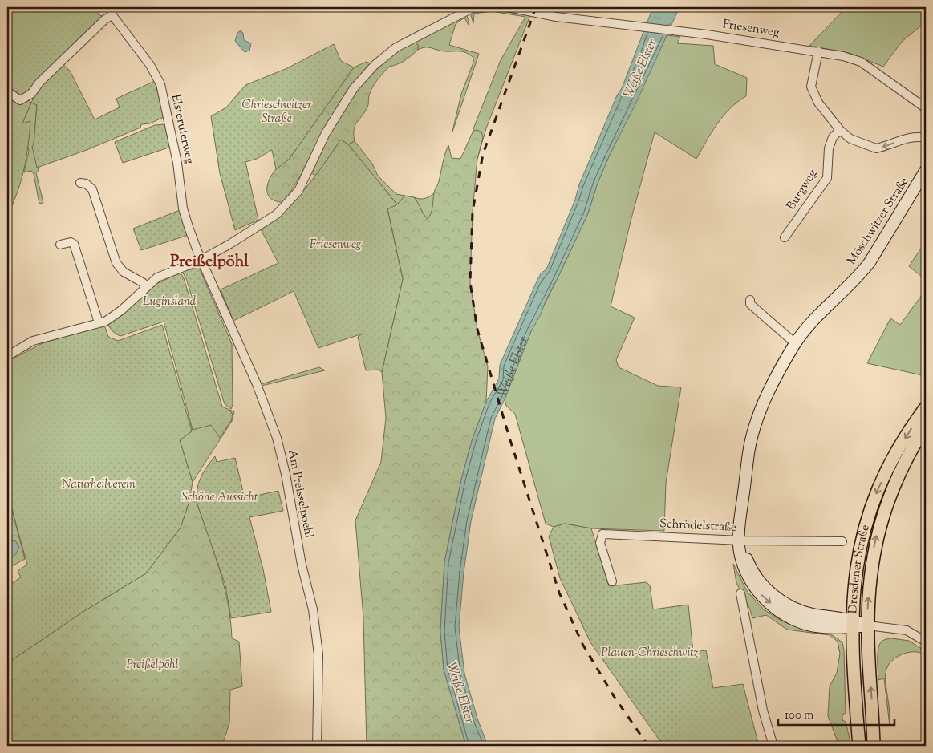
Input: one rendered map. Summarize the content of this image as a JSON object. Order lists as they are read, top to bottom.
{
  "streets": {
    "main road": ["Möschwitzer Straße", "Dresdener Straße"],
    "street": [
      "Friesenweg",
      "Elsteruferweg",
      "Burgweg",
      "Am Preisselpoehl",
      "Schrödelstraße"
    ]
  },
  "crossings": [
    ["Elsteruferweg", "Am Preisselpoehl"],
    ["Möschwitzer Straße", "Schrödelstraße"],
    ["Möschwitzer Straße", "Dresdener Straße"]
  ],
  "districts": ["Preißelpöhl"],
  "water": ["Weiße Elster"],
  "parks": [
    "Chrieschwitzer Straße",
    "Friesenweg",
    "Luginsland",
    "Naturheilverein",
    "Schöne Aussicht",
    "Plauen-Chrieschwitz",
    "Preißelpöhl"
  ],
  "scale_bar": "100 m"
}
